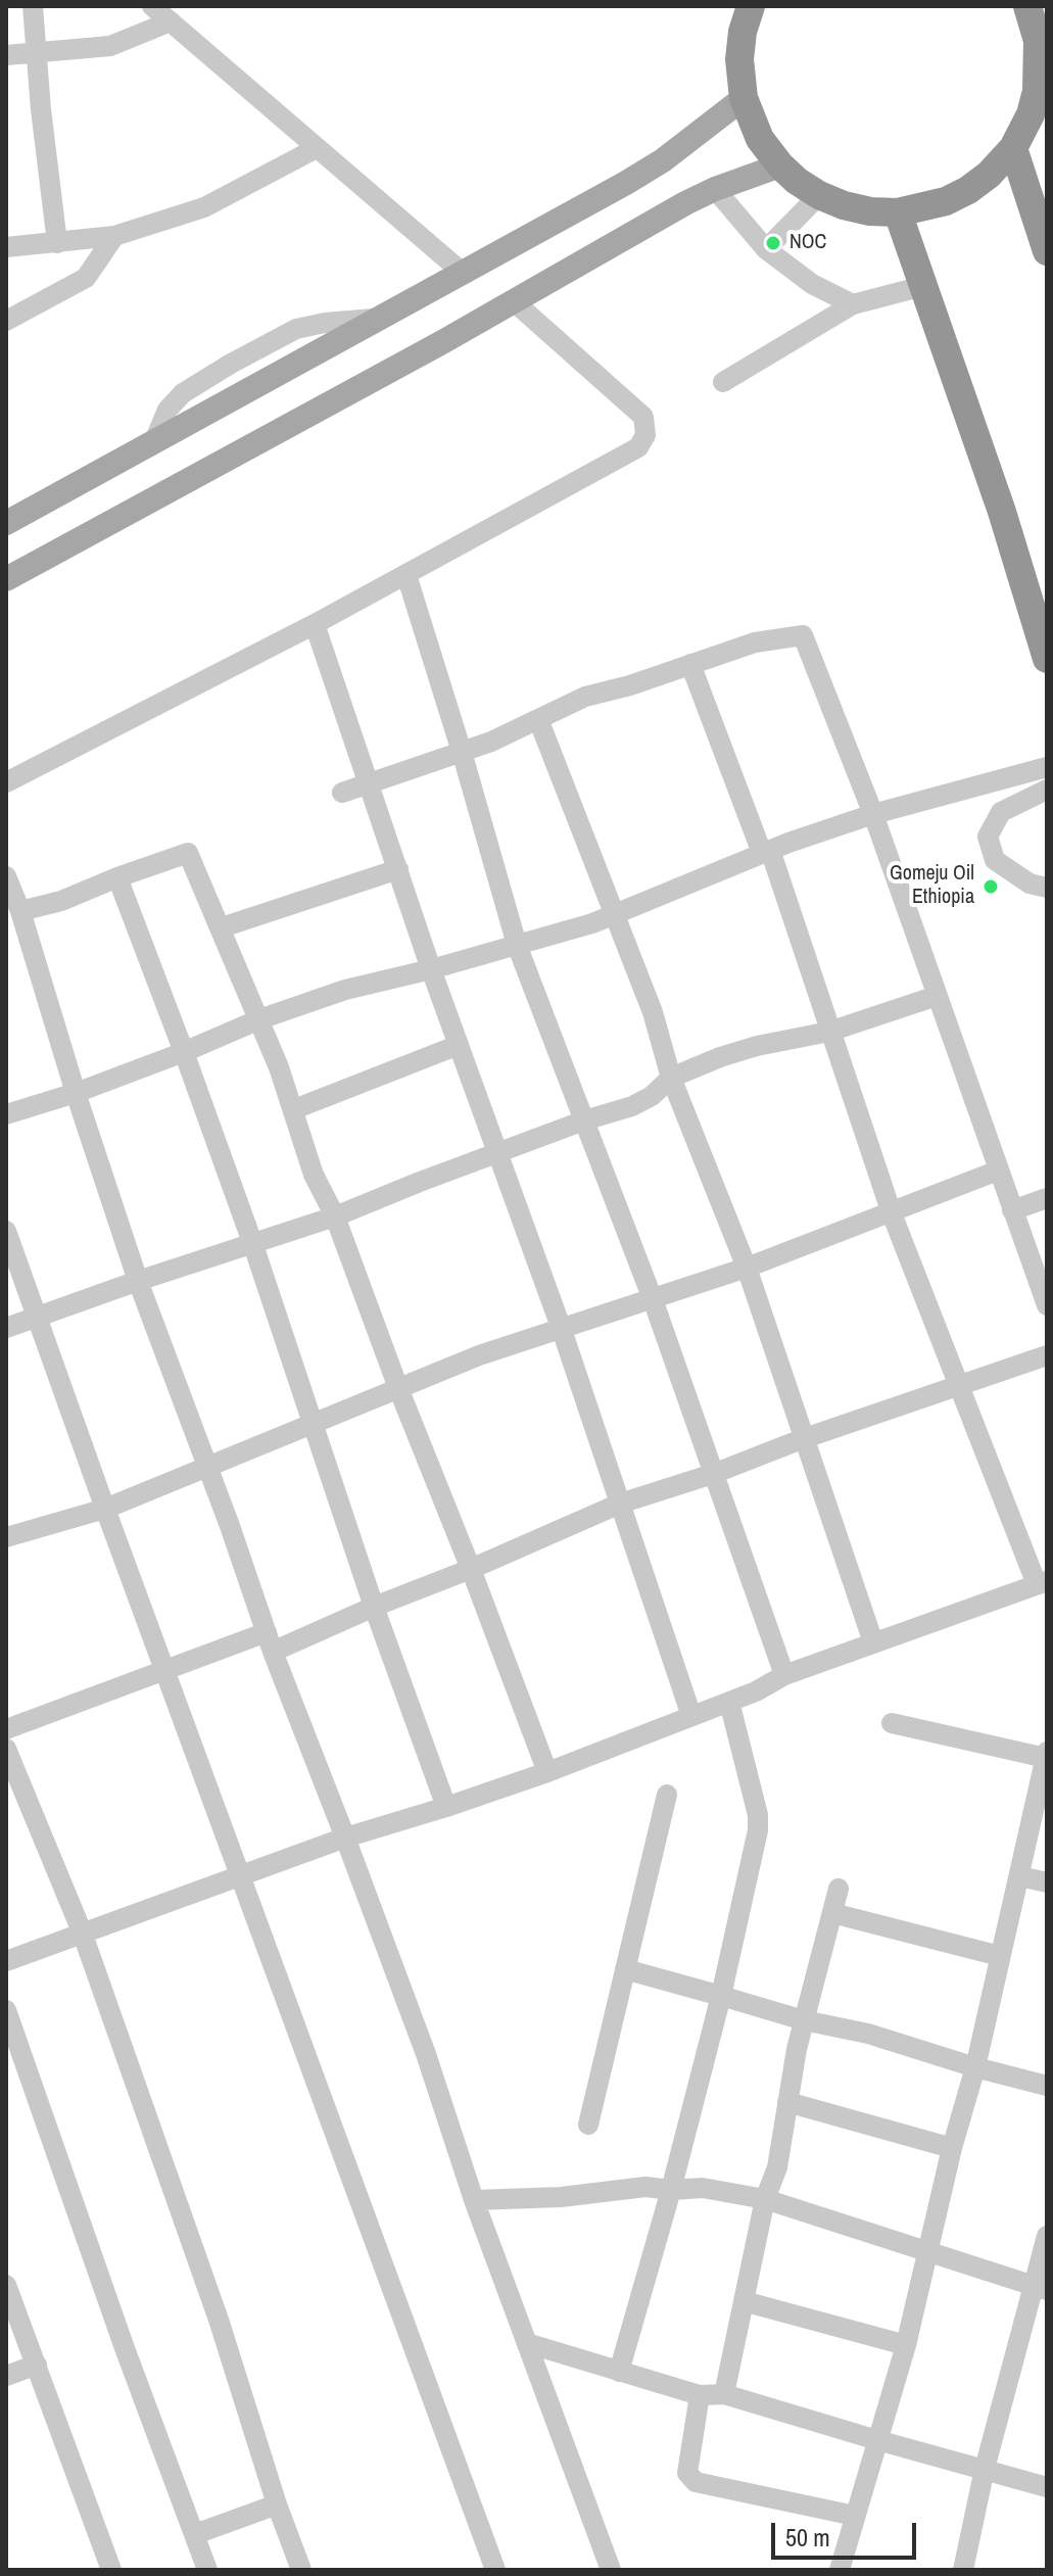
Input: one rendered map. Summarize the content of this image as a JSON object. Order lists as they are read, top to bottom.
{
  "places": ["NOC", "Gomeju Oil Ethiopia"],
  "scale_bar": "50 m"
}
